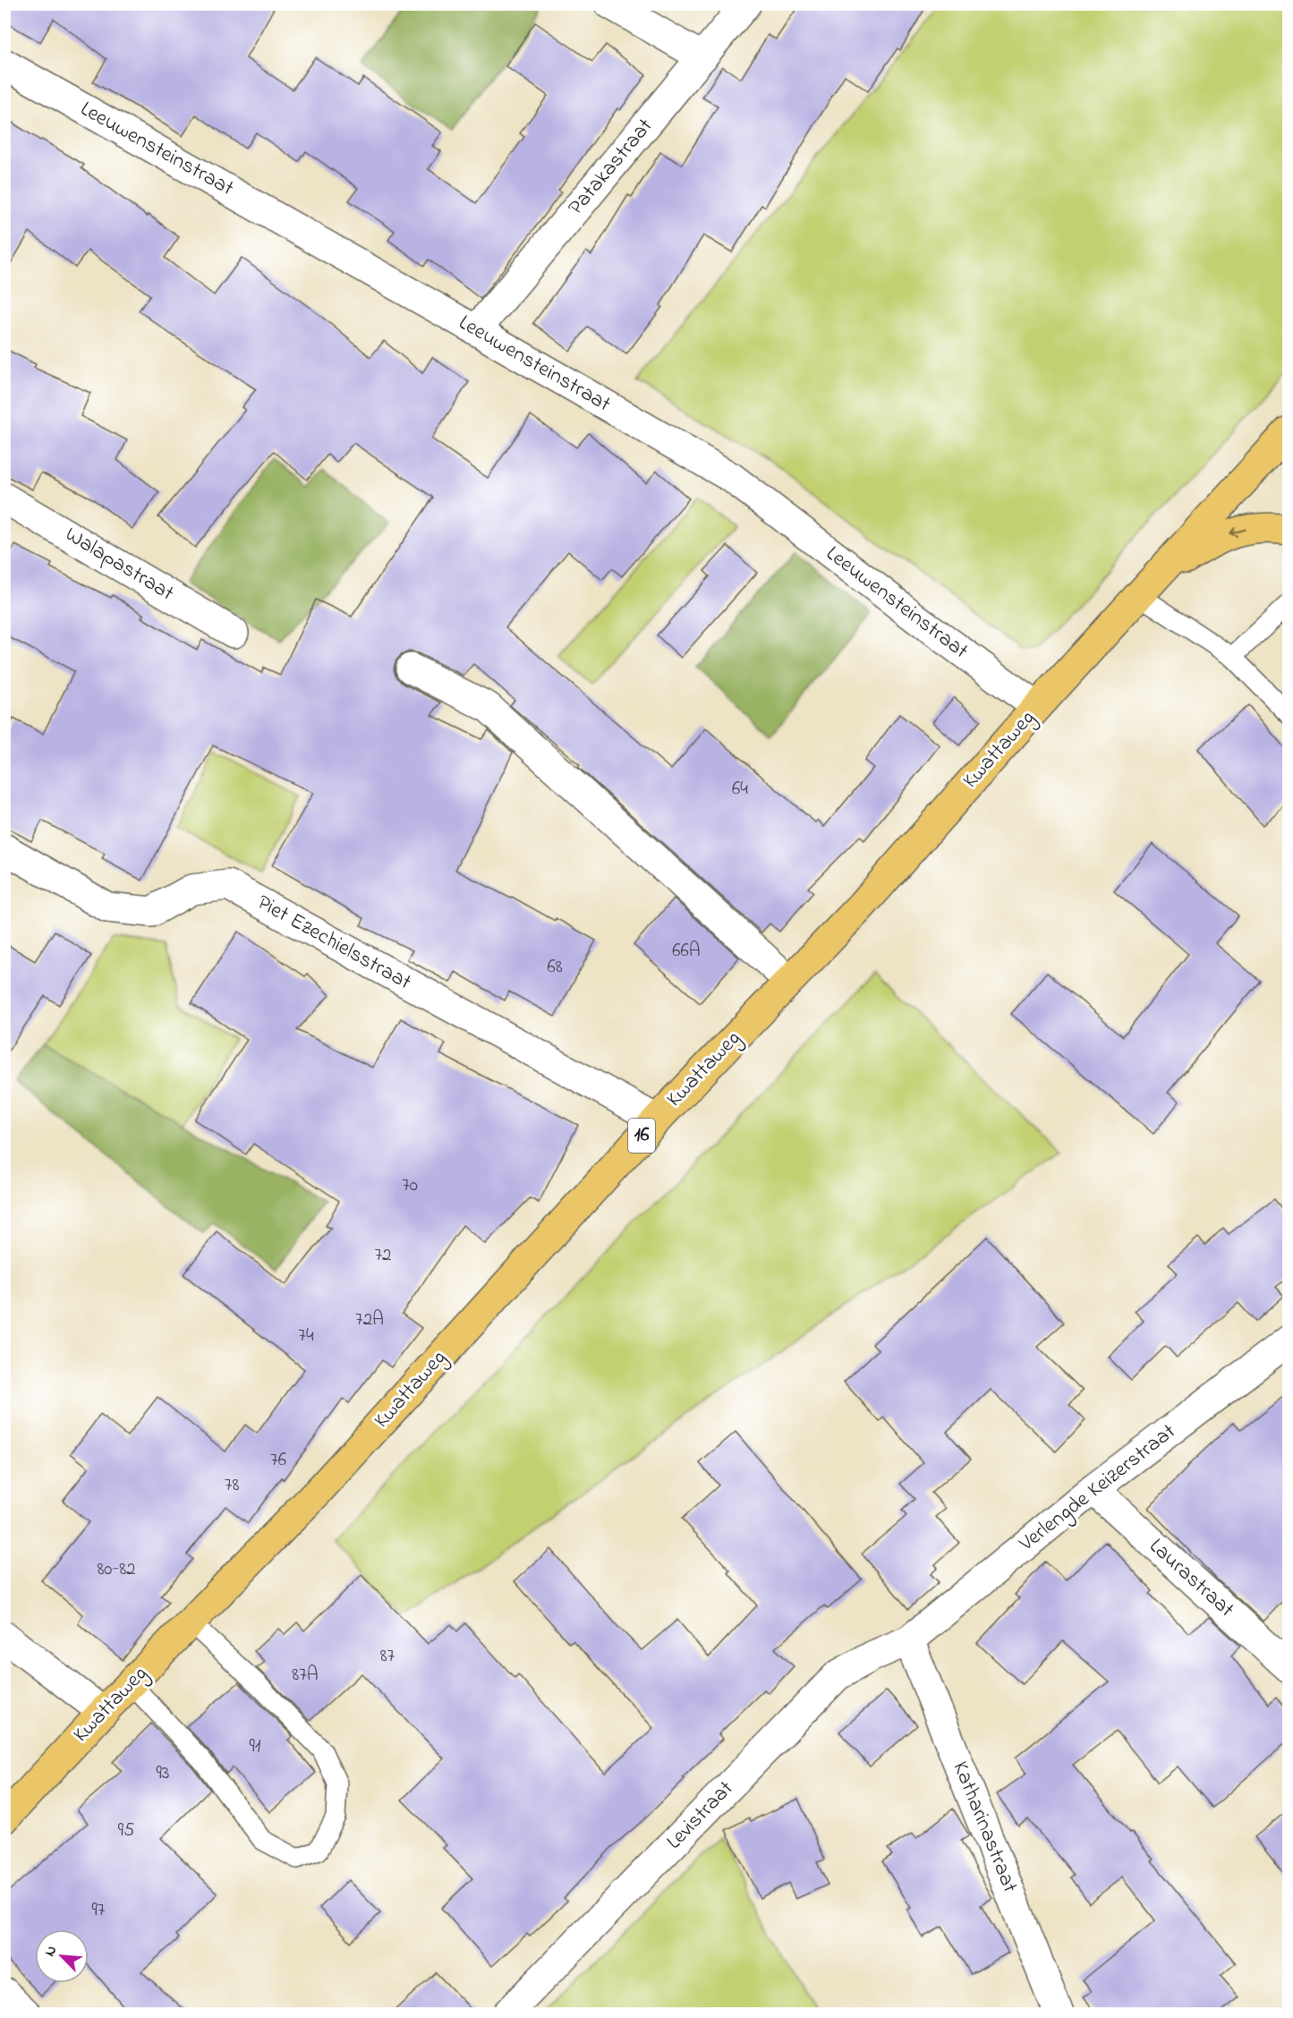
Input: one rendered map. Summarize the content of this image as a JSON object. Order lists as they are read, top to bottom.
{
  "streets": {
    "main road": ["Kwattaweg", "16"],
    "street": [
      "Leeuwensteinstraat",
      "Patakastraat",
      "Walapastraat",
      "Piet Ezechielsstraat",
      "Verlengde Keizerstraat",
      "Laurastraat",
      "Levistraat",
      "Katharinastraat"
    ]
  },
  "crossings": [
    ["Leeuwensteinstraat", "Patakastraat"],
    ["Leeuwensteinstraat", "Kwattaweg"],
    ["Kwattaweg", "Piet Ezechielsstraat"],
    ["Verlengde Keizerstraat", "Laurastraat"],
    ["Verlengde Keizerstraat", "Levistraat"],
    ["Verlengde Keizerstraat", "Katharinastraat"],
    ["Levistraat", "Katharinastraat"]
  ],
  "house_numbers": [
    "64",
    "66A",
    "68",
    "70",
    "72",
    "72A",
    "74",
    "76",
    "78",
    "80-82",
    "87",
    "87A",
    "91",
    "93",
    "95",
    "97"
  ],
  "north": "top left"
}
